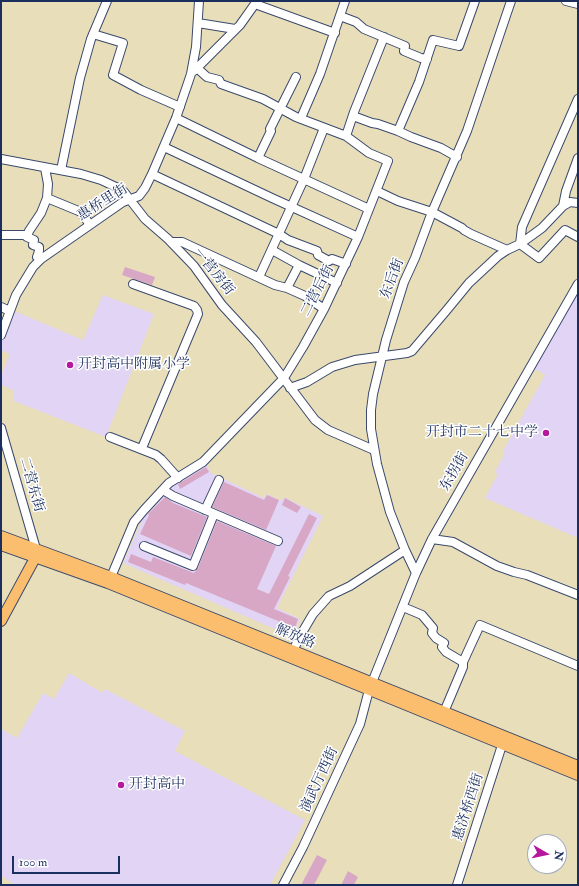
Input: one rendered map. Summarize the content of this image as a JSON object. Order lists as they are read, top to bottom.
{
  "streets": {
    "main road": ["解放路"],
    "street": [
      "惠桥里街",
      "一营房街",
      "东后街",
      "二营后街",
      "东拐街",
      "二营东街",
      "演武厅西街",
      "惠济桥西街"
    ]
  },
  "crossings": [
    ["惠桥里街", "一营房街"],
    ["惠桥里街", "二营后街"],
    ["一营房街", "东后街"],
    ["一营房街", "二营后街"],
    ["东后街", "东拐街"],
    ["二营后街", "解放路"],
    ["东拐街", "解放路"],
    ["东拐街", "演武厅西街"],
    ["二营东街", "解放路"],
    ["解放路", "演武厅西街"],
    ["解放路", "惠济桥西街"]
  ],
  "places": ["开封高中附属小学", "开封市二十七中学", "开封高中"],
  "scale_bar": "100 m",
  "north": "right"
}
